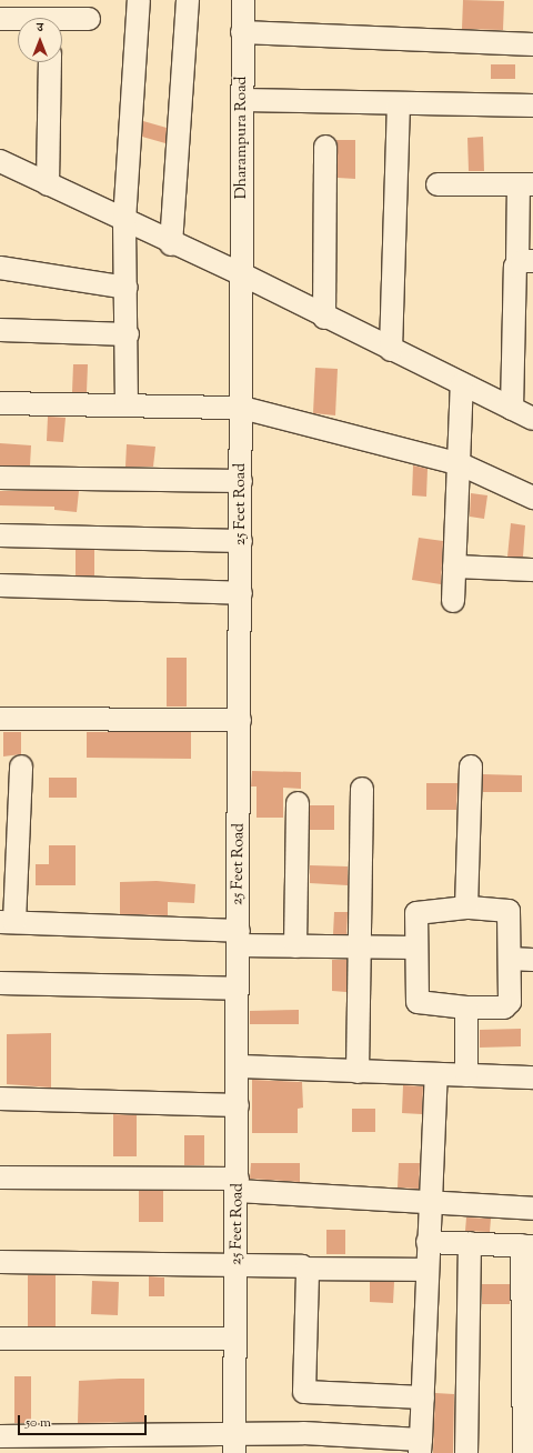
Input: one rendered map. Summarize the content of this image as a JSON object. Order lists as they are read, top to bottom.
{
  "streets": {
    "street": ["Dharampura Road", "25 Feet Road"]
  },
  "crossings": [
    ["Dharampura Road", "25 Feet Road"]
  ],
  "scale_bar": "50 m",
  "north": "top"
}
